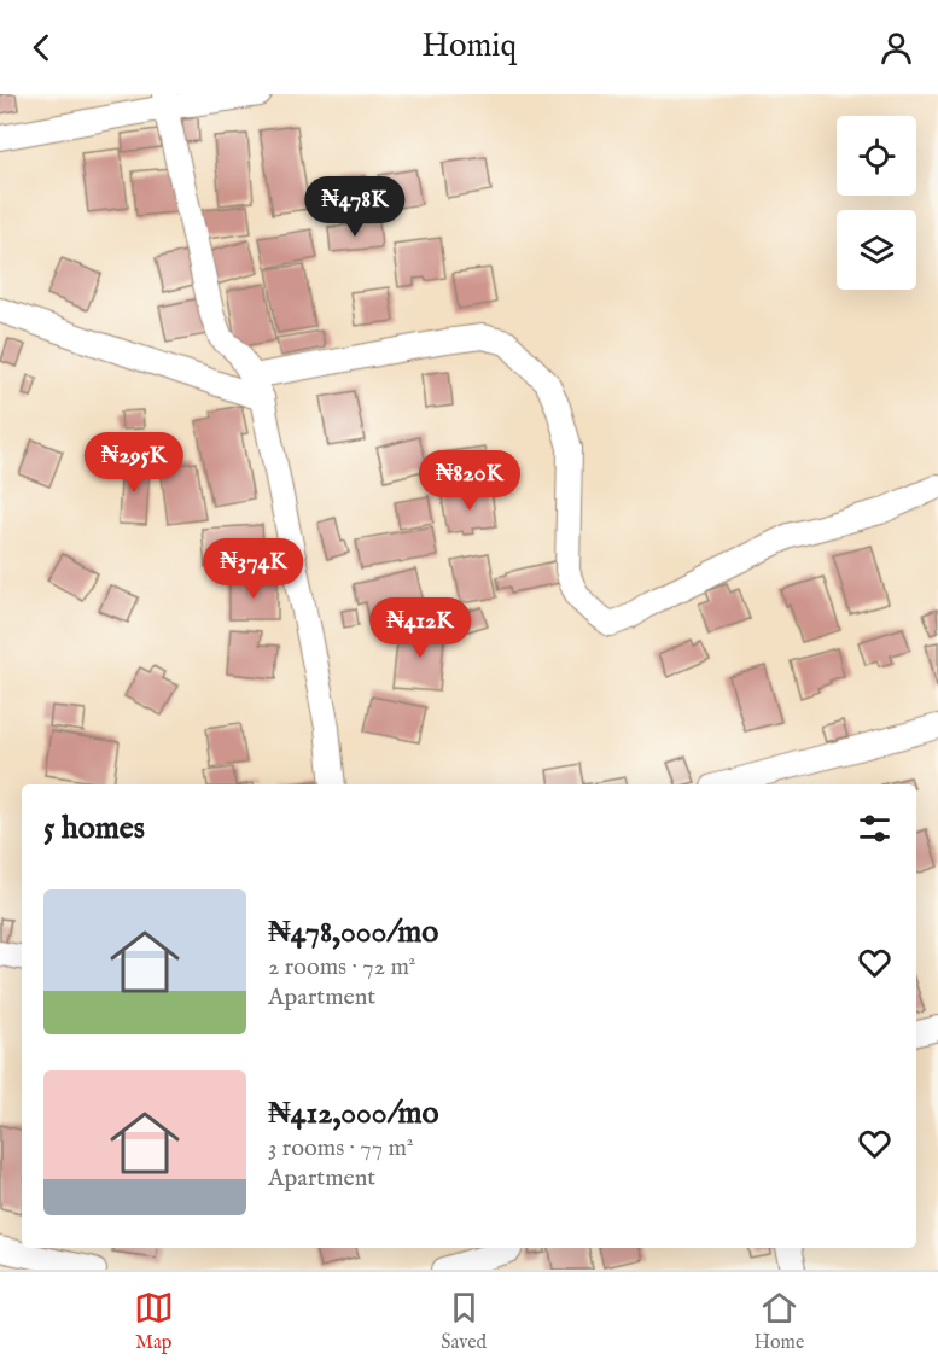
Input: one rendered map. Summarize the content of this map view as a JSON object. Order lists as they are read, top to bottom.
{
  "page": {
    "header": "Homiq",
    "price": [
      "₦478K",
      "₦295K",
      "₦820K",
      "₦374K",
      "₦412K"
    ],
    "heading": "5 homes",
    "list": [
      {
        "name": "₦478,000/mo",
        "note": "2 rooms · 72 m² · Apartment"
      },
      {
        "name": "₦412,000/mo",
        "note": "3 rooms · 77 m² · Apartment"
      }
    ],
    "tabs": ["Map", "Saved", "Home"]
  }
}
